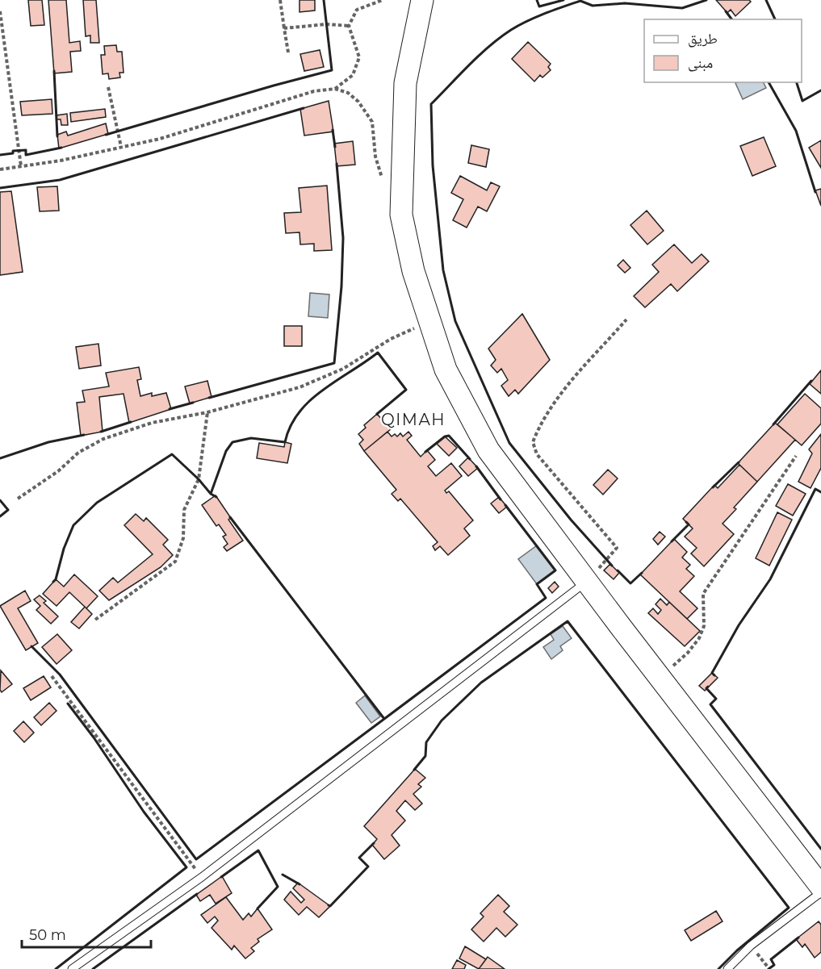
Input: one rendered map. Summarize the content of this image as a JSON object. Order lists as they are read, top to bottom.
{
  "districts": ["QIMAH"],
  "legend": ["طريق", "مبنى"],
  "scale_bar": "50 m"
}
